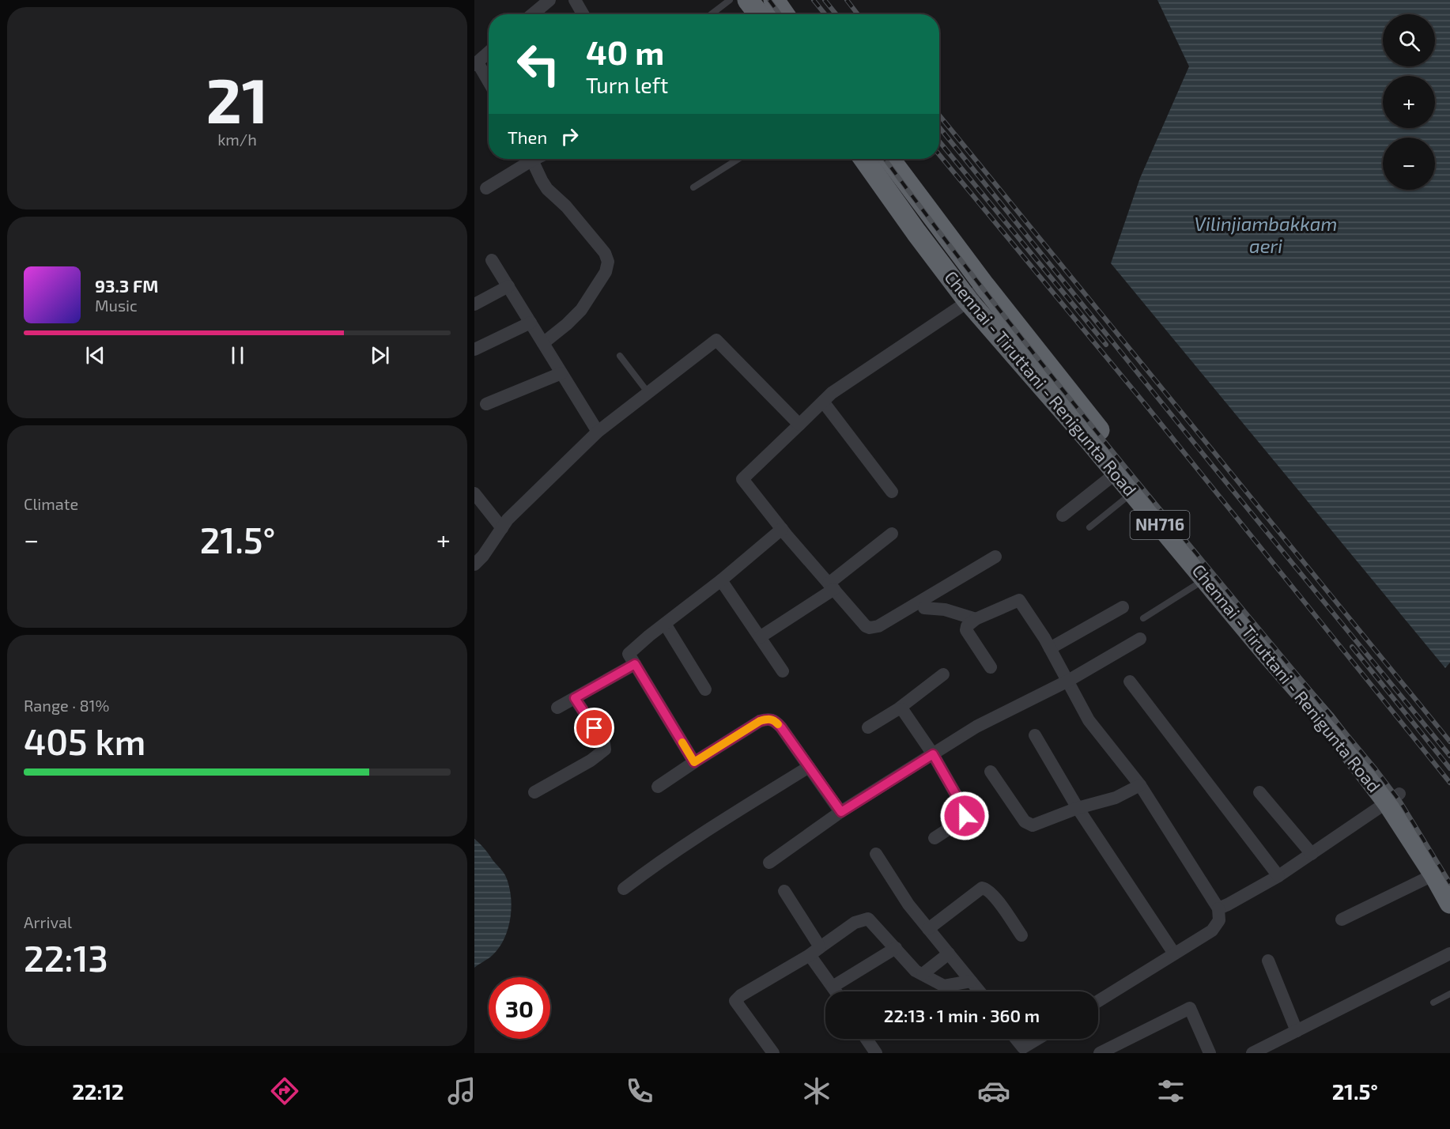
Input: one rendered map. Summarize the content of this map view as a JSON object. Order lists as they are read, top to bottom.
{
  "streets": {
    "highway": ["Chennai - Tiruttani - Renigunta Road", "NH716"]
  },
  "water": ["Vilinjiambakkam aeri"],
  "page": {
    "tile": [
      ["21", "km/h"],
      "Climate",
      ["Range · 81%", "405 km"],
      ["Arrival", "22:13"]
    ],
    "map_buttons": ["+", "−"],
    "turn": ["40 m", "Turn left"],
    "then": "Then",
    "song": ["93.3 FM", "Music"],
    "heat": ["−", "21.5°", "+"],
    "limit": "30",
    "trip": "22:13 · 1 min · 360 m",
    "tabs": ["22:12", "21.5°"]
  }
}
